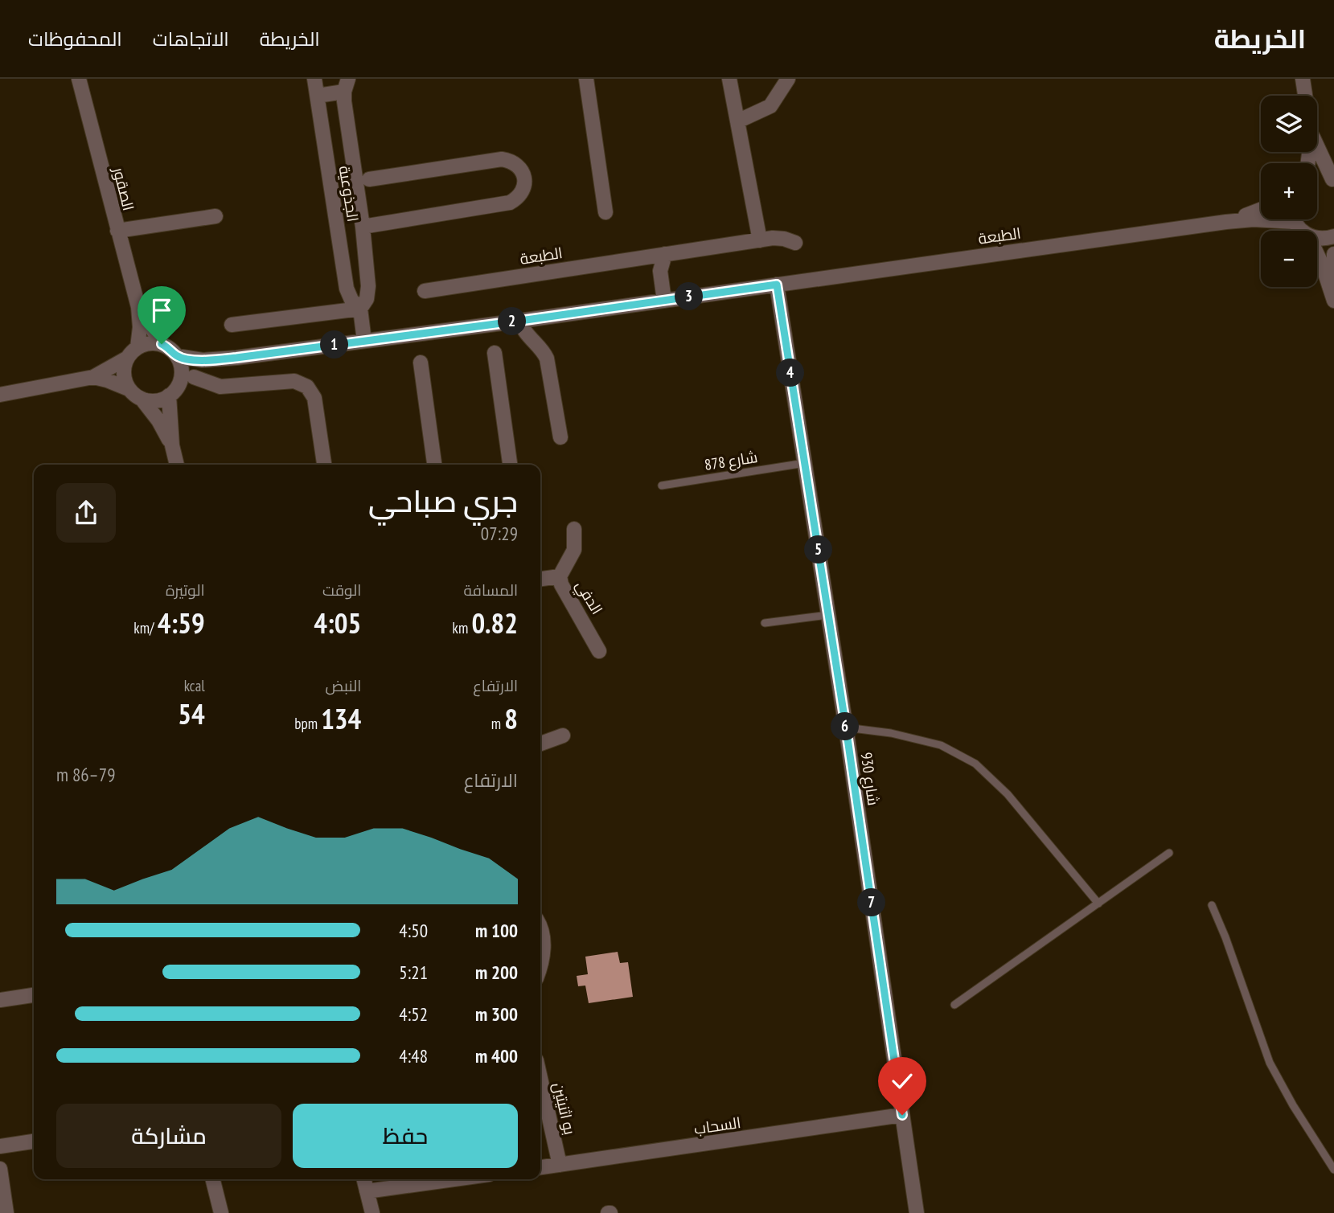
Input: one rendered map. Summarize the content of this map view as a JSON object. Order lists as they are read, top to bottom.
{
  "streets": {
    "street": [
      "الصقور",
      "الجذوعية",
      "الطبعة",
      "الدفي",
      "شارع 930",
      "بو اثنيتين",
      "السحاب"
    ],
    "lane": ["شارع 878"]
  },
  "crossings": [
    ["الجذوعية", "الطبعة"],
    ["الطبعة", "شارع 930"],
    ["شارع 878", "شارع 930"],
    ["شارع 930", "السحاب"],
    ["بو اثنيتين", "السحاب"]
  ],
  "page": {
    "header": "الخريطة",
    "nav": ["الخريطة", "الاتجاهات", "المحفوظات"],
    "map_buttons": ["+", "−"],
    "pins": [
      "3",
      "2",
      "1",
      "4",
      "5",
      "6",
      "7"
    ],
    "heading": ["جري صباحي", "07:29"],
    "stats": [
      ["المسافة", "0.82 km"],
      ["الوقت", "4:05"],
      ["الوتيرة", "4:59 /km"],
      ["الارتفاع", "8 m"],
      ["النبض", "134 bpm"],
      ["kcal", "54"]
    ],
    "chart": ["الارتفاع", "79–86 m"],
    "list": [
      {
        "name": "100 m",
        "note": "4:50"
      },
      {
        "name": "200 m",
        "note": "5:21"
      },
      {
        "name": "300 m",
        "note": "4:52"
      },
      {
        "name": "400 m",
        "note": "4:48"
      }
    ],
    "buttons": ["حفظ", "مشاركة"]
  }
}
